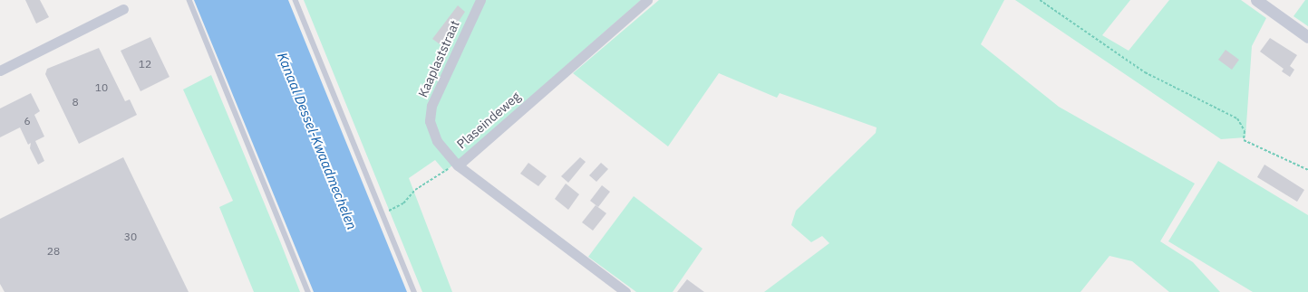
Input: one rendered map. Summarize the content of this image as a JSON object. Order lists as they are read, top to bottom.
{
  "streets": {
    "street": ["Kaaplaststraat", "Plaseindeweg"]
  },
  "crossings": [
    ["Kaaplaststraat", "Plaseindeweg"]
  ],
  "water": ["Kanaal Dessel-Kwaadmechelen"],
  "house_numbers": [
    "12",
    "10",
    "8",
    "6",
    "30",
    "28"
  ]
}
